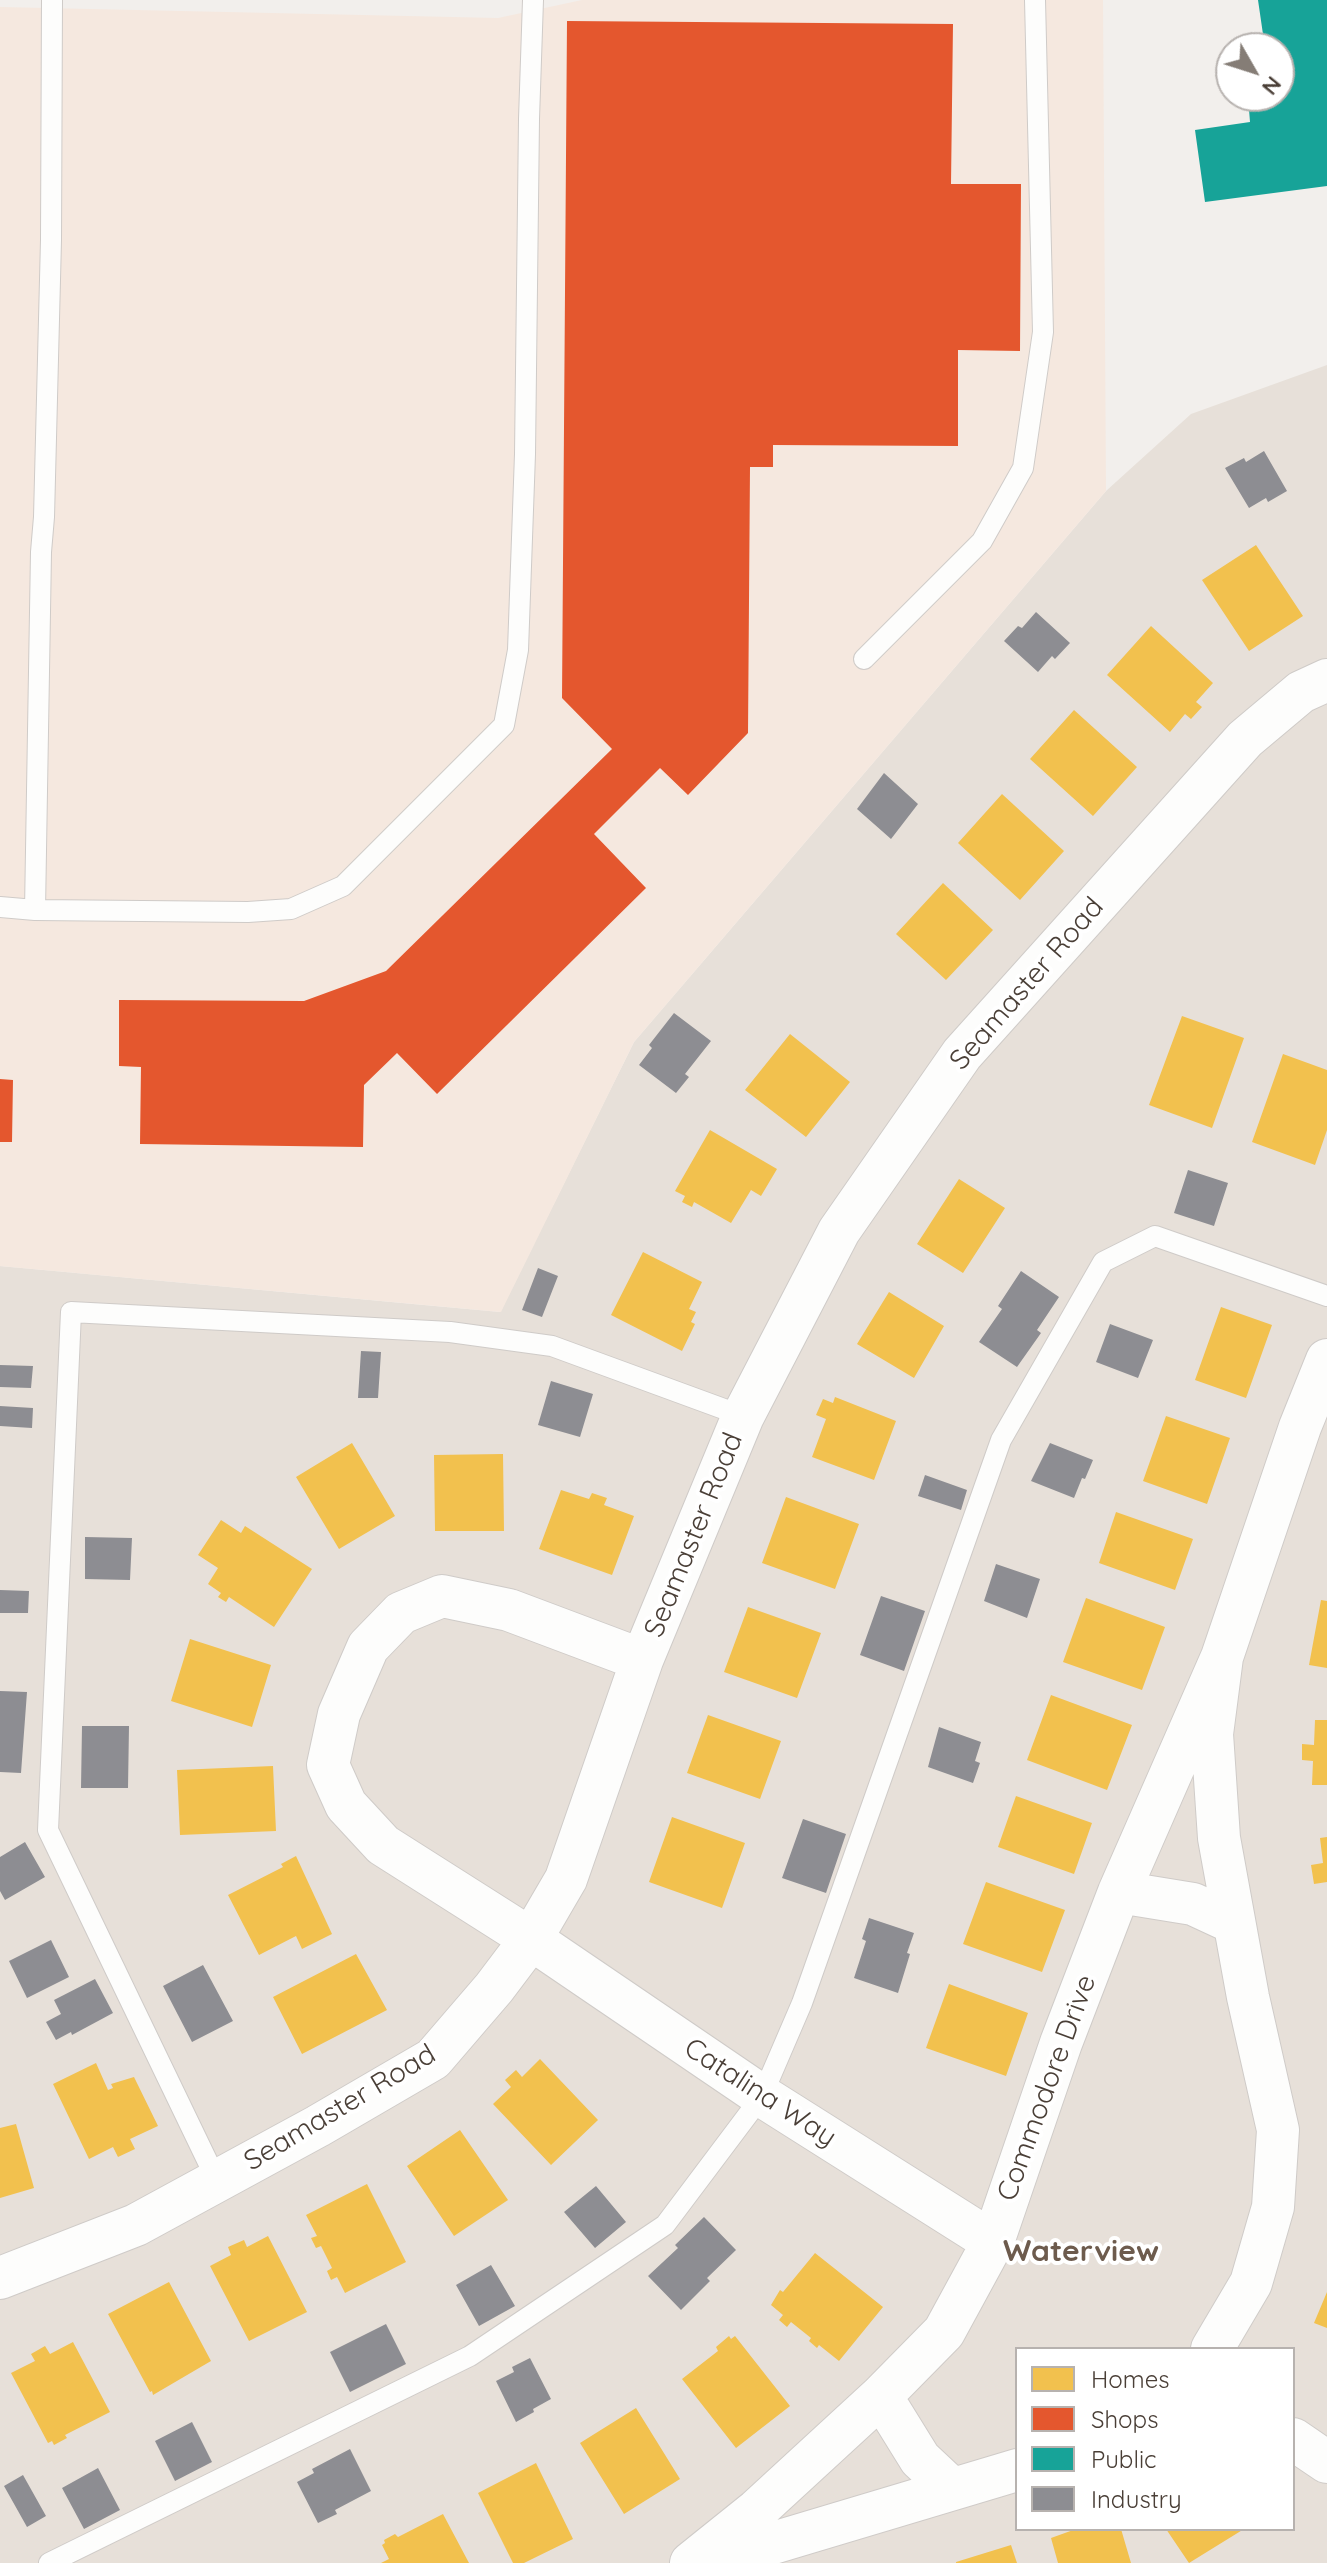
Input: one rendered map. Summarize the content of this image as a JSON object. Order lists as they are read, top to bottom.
{
  "streets": {
    "street": ["Seamaster Road", "Commodore Drive", "Catalina Way"]
  },
  "crossings": [
    ["Seamaster Road", "Catalina Way"],
    ["Commodore Drive", "Catalina Way"]
  ],
  "districts": ["Waterview"],
  "legend": [
    "Homes",
    "Shops",
    "Public",
    "Industry"
  ],
  "north": "bottom right"
}
